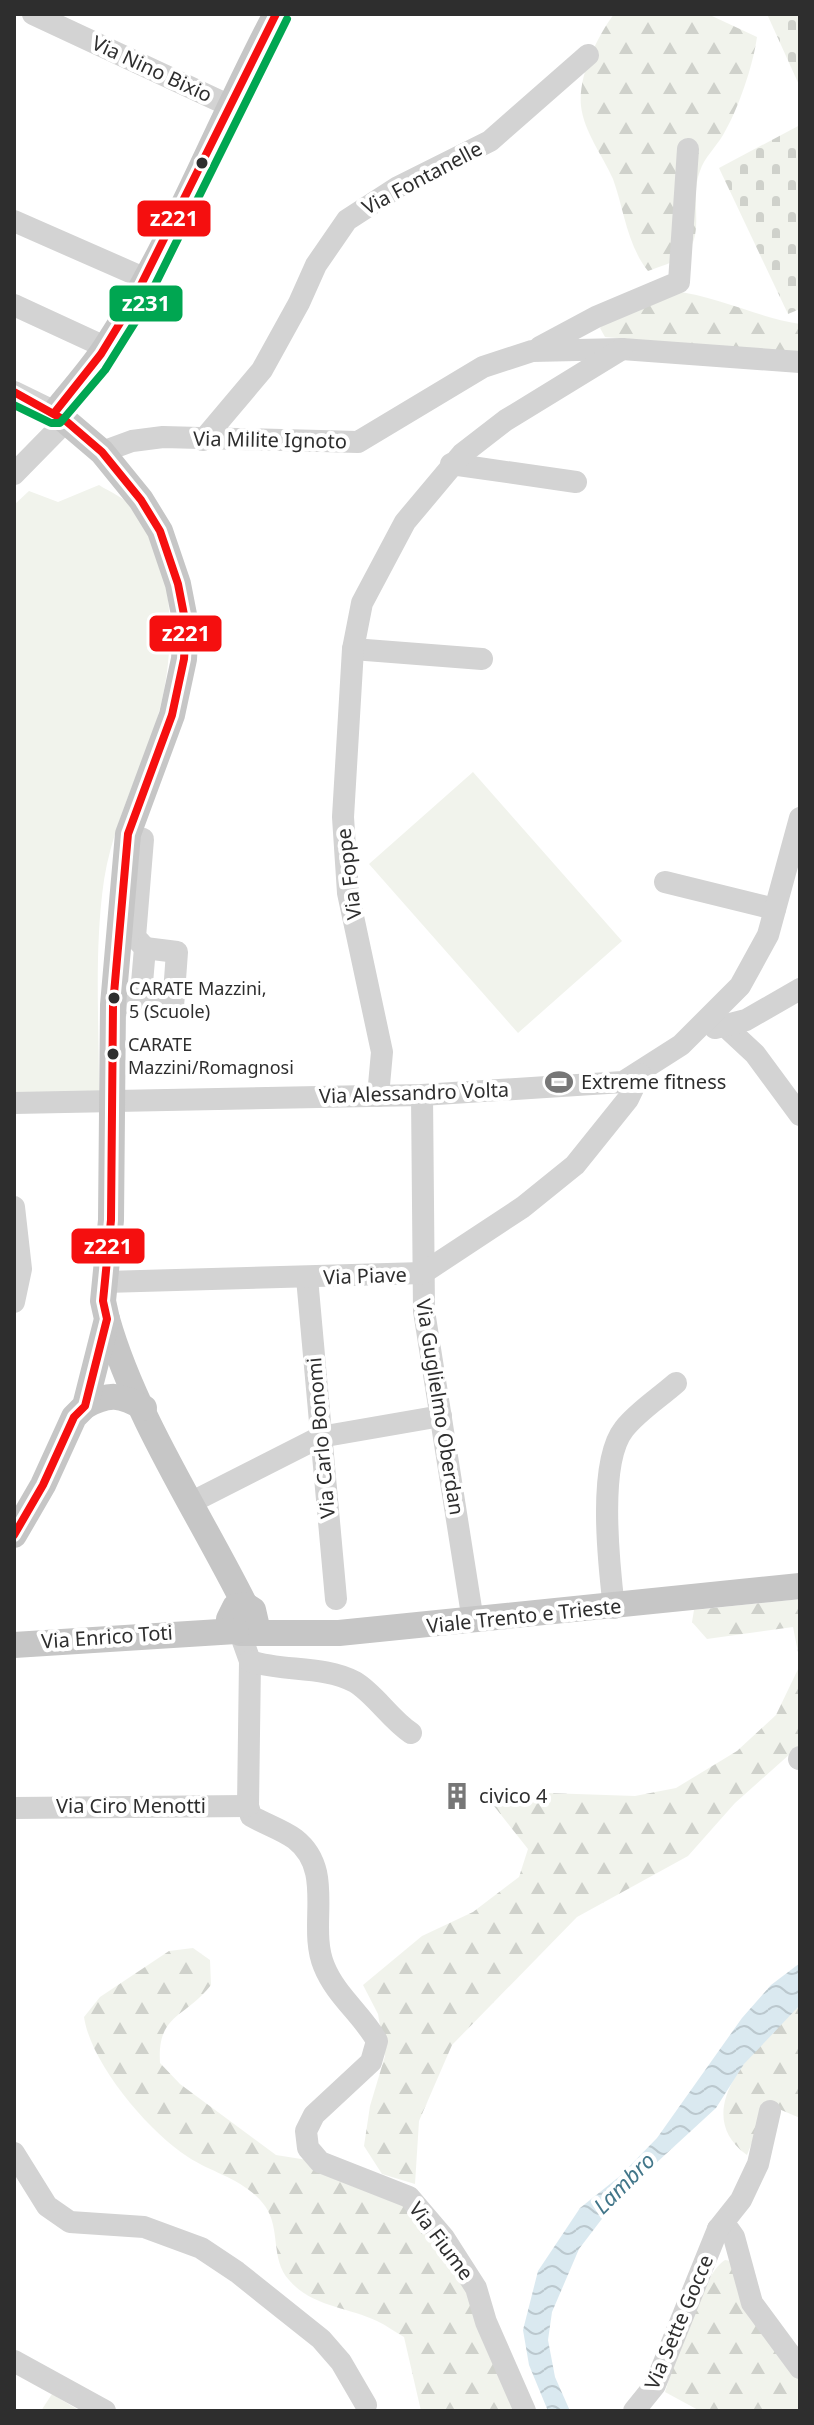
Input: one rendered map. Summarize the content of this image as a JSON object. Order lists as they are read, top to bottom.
{
  "streets": {
    "main road": ["Viale Trento e Trieste", "Via Enrico Toti"],
    "street": [
      "Via Nino Bixio",
      "Via Fontanelle",
      "Via Milite Ignoto",
      "Via Foppe",
      "Via Alessandro Volta",
      "Via Piave",
      "Via Guglielmo Oberdan",
      "Via Carlo Bonomi",
      "Via Ciro Menotti",
      "Via Fiume",
      "Via Sette Gocce"
    ]
  },
  "crossings": [
    ["Via Fontanelle", "Via Milite Ignoto"],
    ["Via Milite Ignoto", "Via Foppe"],
    ["Via Foppe", "Via Alessandro Volta"],
    ["Via Alessandro Volta", "Via Piave"],
    ["Via Alessandro Volta", "Via Guglielmo Oberdan"],
    ["Via Piave", "Via Guglielmo Oberdan"],
    ["Via Piave", "Via Carlo Bonomi"],
    ["Via Guglielmo Oberdan", "Viale Trento e Trieste"],
    ["Viale Trento e Trieste", "Via Enrico Toti"],
    ["Via Ciro Menotti", "Via Fiume"]
  ],
  "water": ["Lambro"],
  "places": {
    "other": ["CARATE Mazzini, 5 (Scuole)", "CARATE Mazzini/Romagnosi"],
    "sports": ["Extreme fitness"],
    "building": ["civico 4"]
  },
  "lines": ["transit line z221", "transit line z231"]
}
